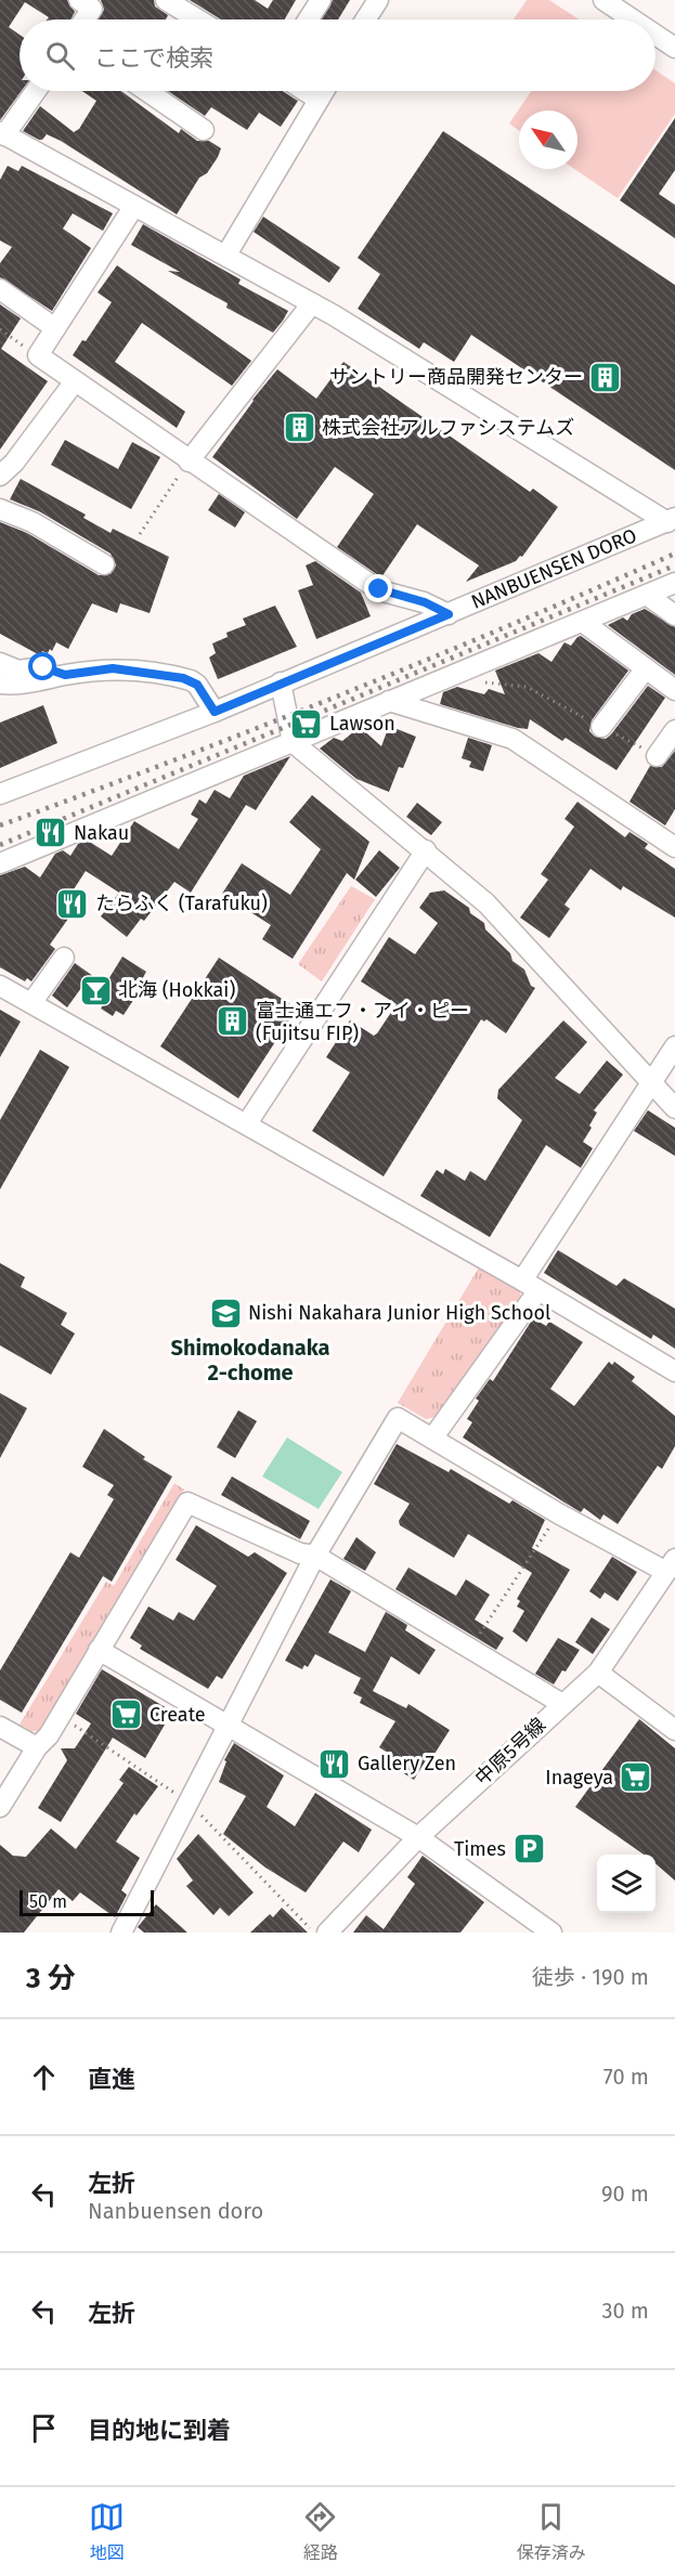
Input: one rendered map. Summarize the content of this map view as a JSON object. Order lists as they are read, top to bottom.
{
  "streets": {
    "street": ["NANBUENSEN DORO", "中原5号線"]
  },
  "districts": ["Shimokodanaka 2-chome"],
  "places": {
    "building": ["サントリー商品開発センター", "株式会社アルファシステムズ", "富士通エフ・アイ・ピー (Fujitsu FIP)"],
    "supermarket": ["Lawson", "Create", "Inageya"],
    "restaurant": ["Nakau", "たらふく (Tarafuku)", "Gallery Zen"],
    "bar": ["北海 (Hokkai)"],
    "school or university": ["Nishi Nakahara Junior High School"],
    "parking": ["Times"]
  },
  "scale_bar": "50 m",
  "north": "top left",
  "page": {
    "search": "ここで検索",
    "scale": "50 m",
    "heading": ["3 分", "徒歩 · 190 m"],
    "list": [
      ["直進", "70 m"],
      ["左折", "Nanbuensen doro", "90 m"],
      ["左折", "30 m"],
      "目的地に到着"
    ],
    "nav": ["地図", "経路", "保存済み"]
  }
}
